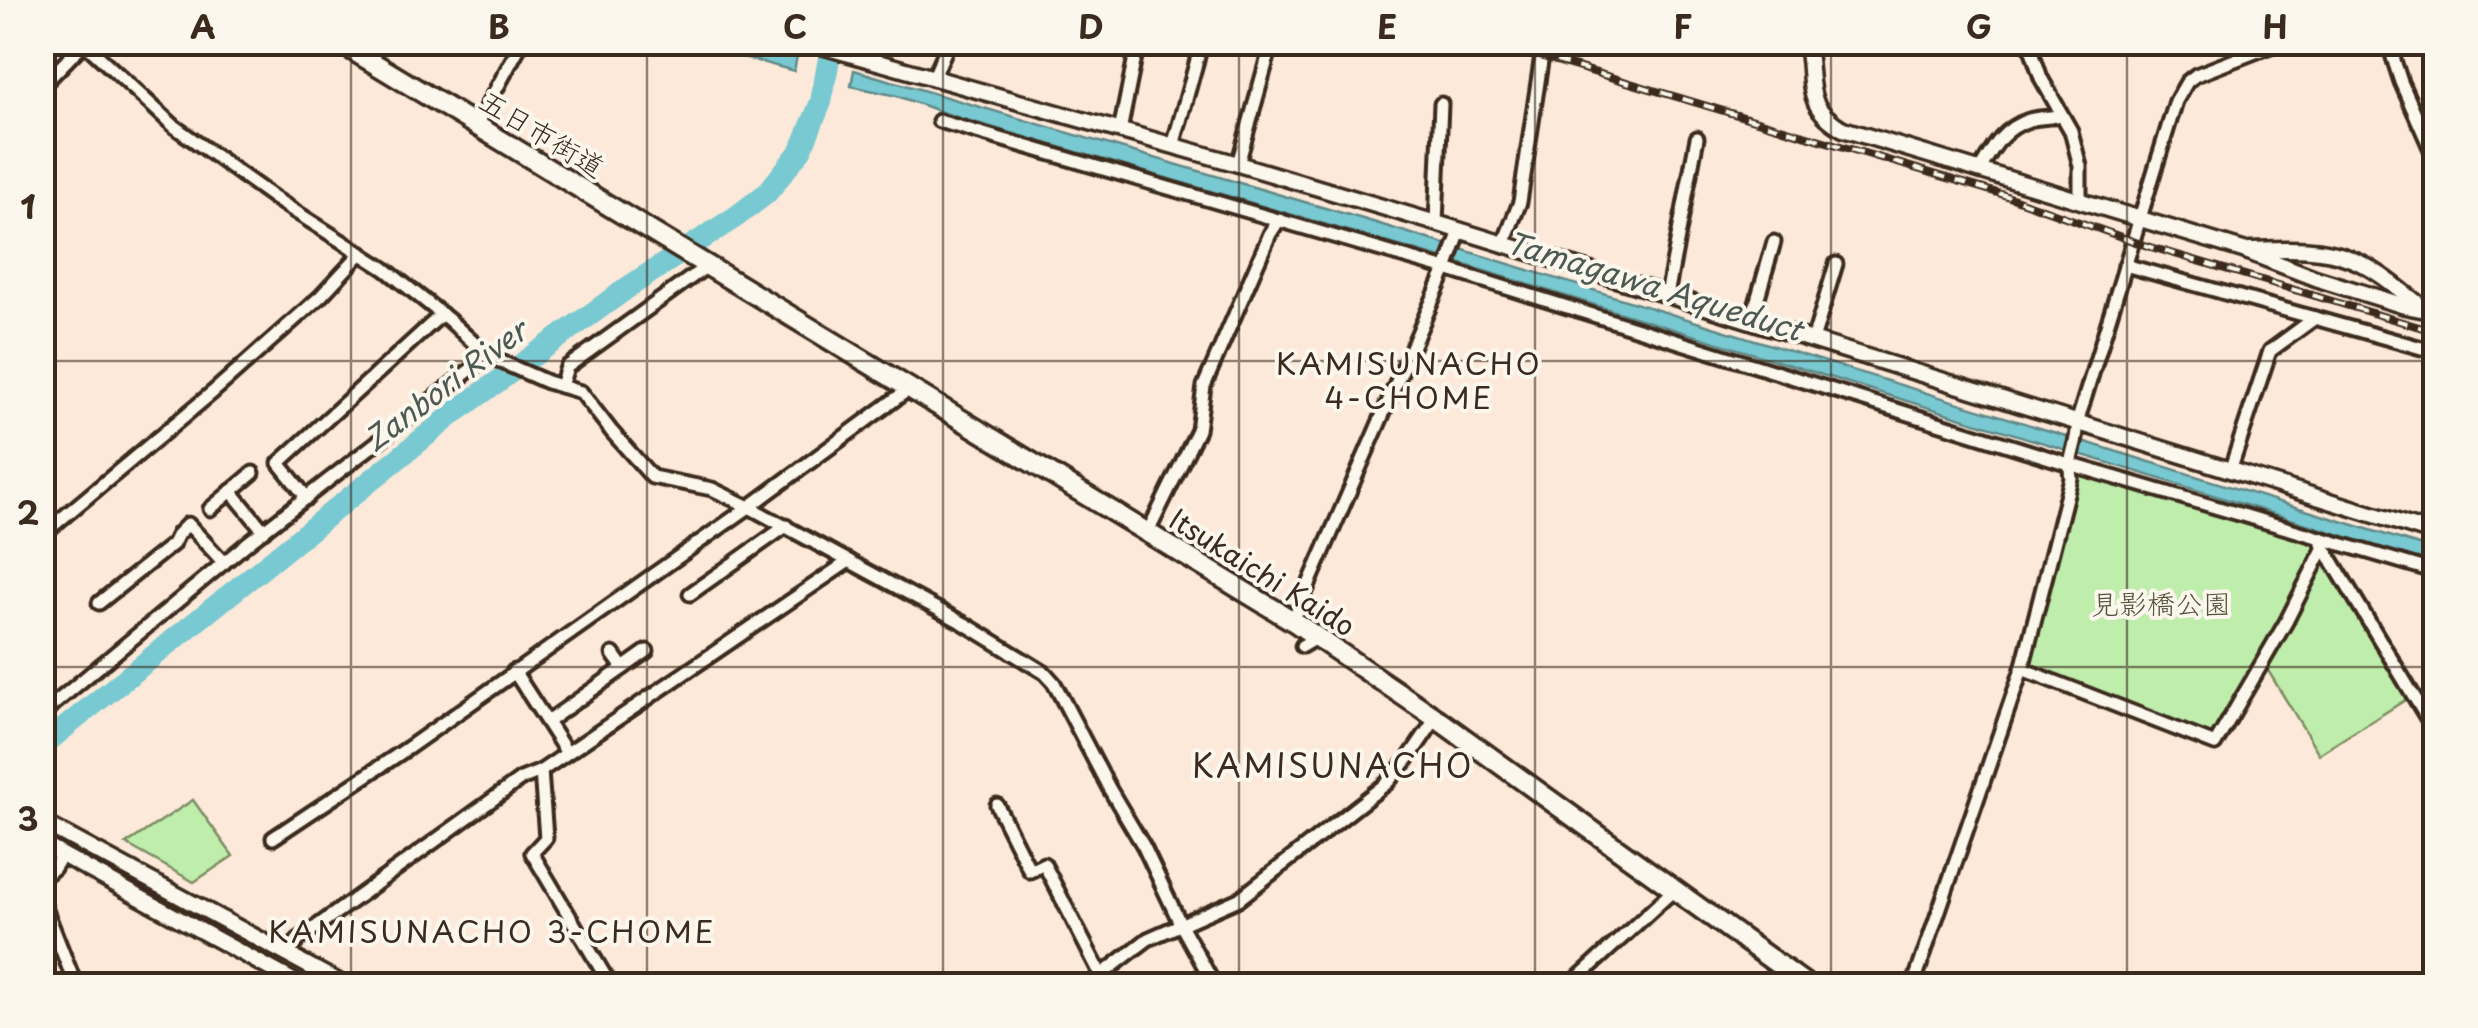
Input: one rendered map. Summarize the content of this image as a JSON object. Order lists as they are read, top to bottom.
{
  "streets": {
    "main road": ["五日市街道", "Itsukaichi Kaido"]
  },
  "crossings": [
    ["五日市街道", "Itsukaichi Kaido"]
  ],
  "districts": ["KAMISUNACHO 4-CHOME", "KAMISUNACHO", "KAMISUNACHO 3-CHOME"],
  "water": ["Tamagawa Aqueduct", "Zanbori River"],
  "parks": ["見影橋公園"],
  "grid": {
    "columns": [
      "A",
      "B",
      "C",
      "D",
      "E",
      "F",
      "G",
      "H"
    ],
    "rows": ["1", "2", "3"]
  }
}
